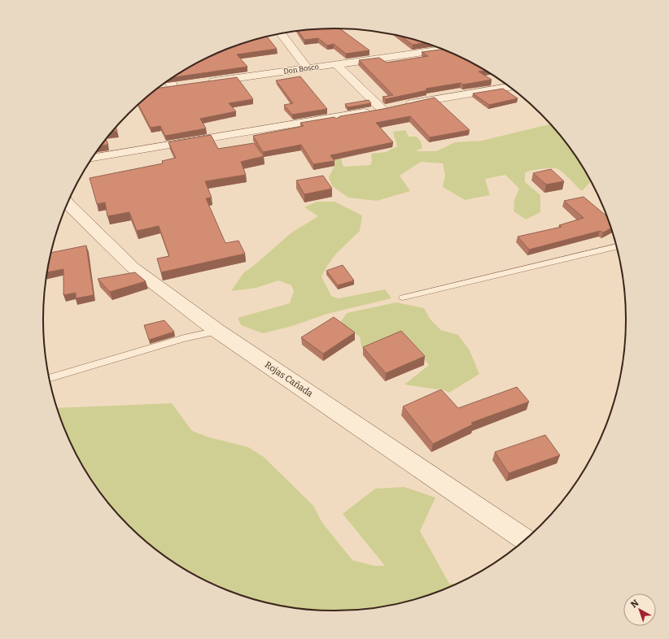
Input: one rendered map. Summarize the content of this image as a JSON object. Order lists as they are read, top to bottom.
{
  "streets": {
    "street": ["Don Bosco", "Rojas Cañada"]
  },
  "north": "top left"
}
